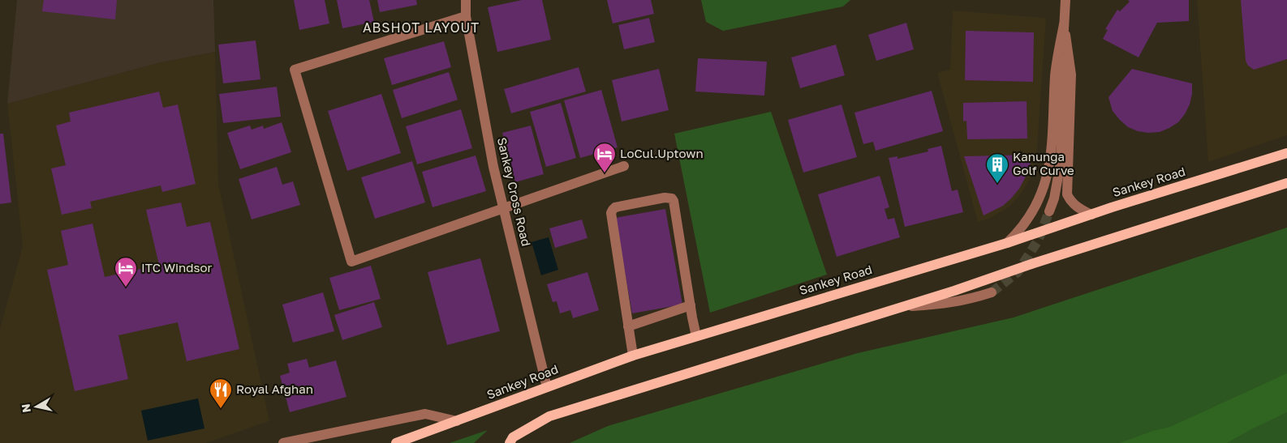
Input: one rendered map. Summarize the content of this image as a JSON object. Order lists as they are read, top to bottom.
{
  "streets": {
    "main road": ["Sankey Road"],
    "street": ["Sankey Cross Road"]
  },
  "crossings": [
    ["Sankey Road", "Sankey Cross Road"]
  ],
  "districts": ["ABSHOT LAYOUT"],
  "places": {
    "hotel": ["LoCul.Uptown", "ITC Windsor"],
    "building": ["Kanunga Golf Curve"],
    "restaurant": ["Royal Afghan"]
  },
  "north": "left"
}
